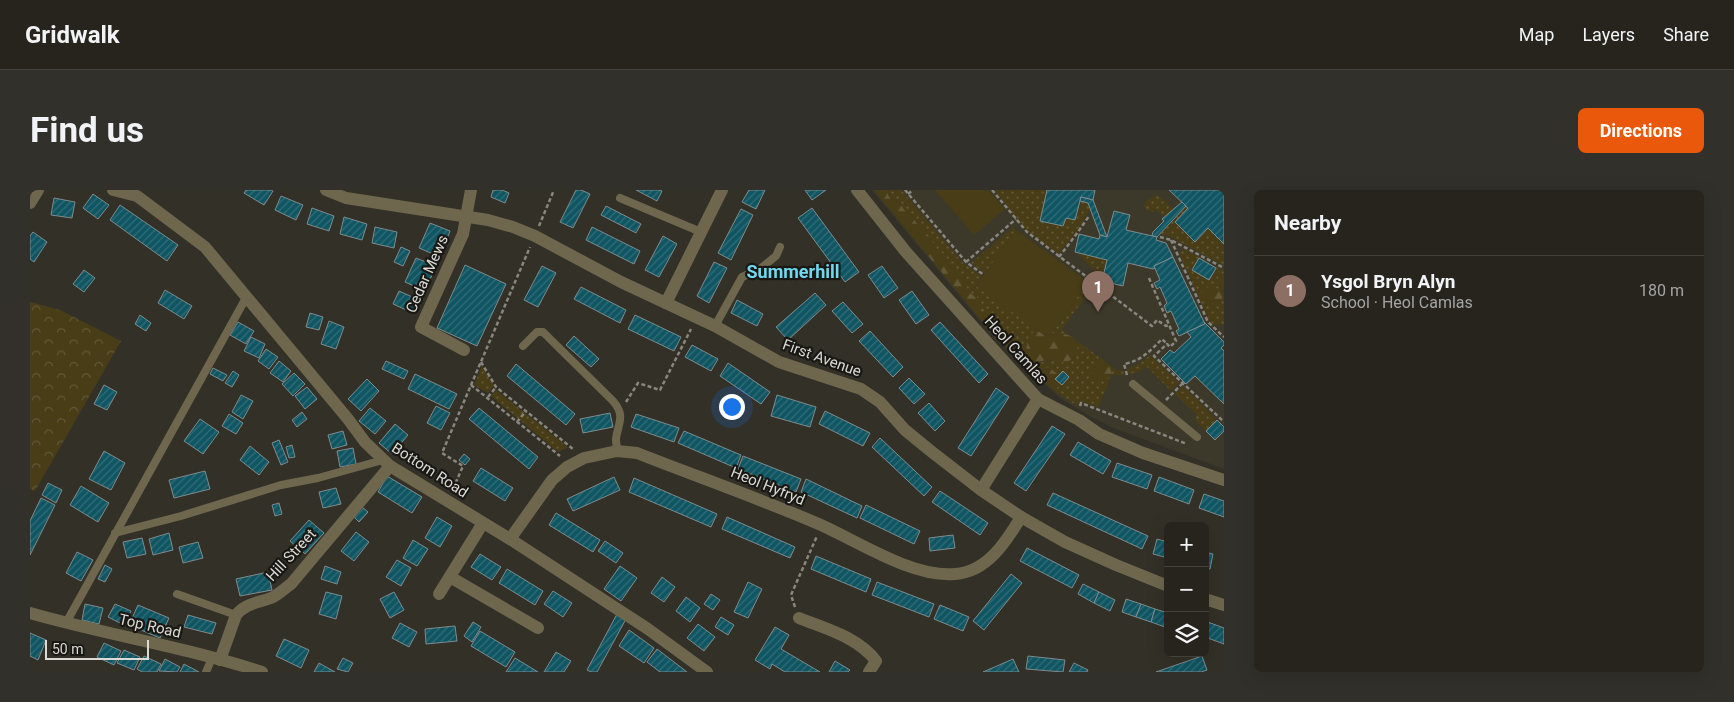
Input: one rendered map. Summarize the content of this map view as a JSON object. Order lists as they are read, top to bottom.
{
  "streets": {
    "street": [
      "Cedar Mews",
      "Heol Camlas",
      "First Avenue",
      "Bottom Road",
      "Heol Hyfryd",
      "Hill Street",
      "Top Road"
    ]
  },
  "crossings": [
    ["Cedar Mews", "First Avenue"],
    ["First Avenue", "Heol Hyfryd"],
    ["Bottom Road", "Heol Hyfryd"],
    ["Bottom Road", "Hill Street"]
  ],
  "districts": ["Summerhill"],
  "scale_bar": "50 m",
  "page": {
    "header": "Gridwalk",
    "nav": ["Map", "Layers", "Share"],
    "buttons": "Directions",
    "title": "Find us",
    "heading": "Nearby",
    "list": [
      {
        "mark": "1",
        "name": "Ysgol Bryn Alyn",
        "note": "School · Heol Camlas",
        "value": "180 m"
      }
    ],
    "pins": "1",
    "map_buttons": ["+", "−"],
    "scale": "50 m"
  }
}
